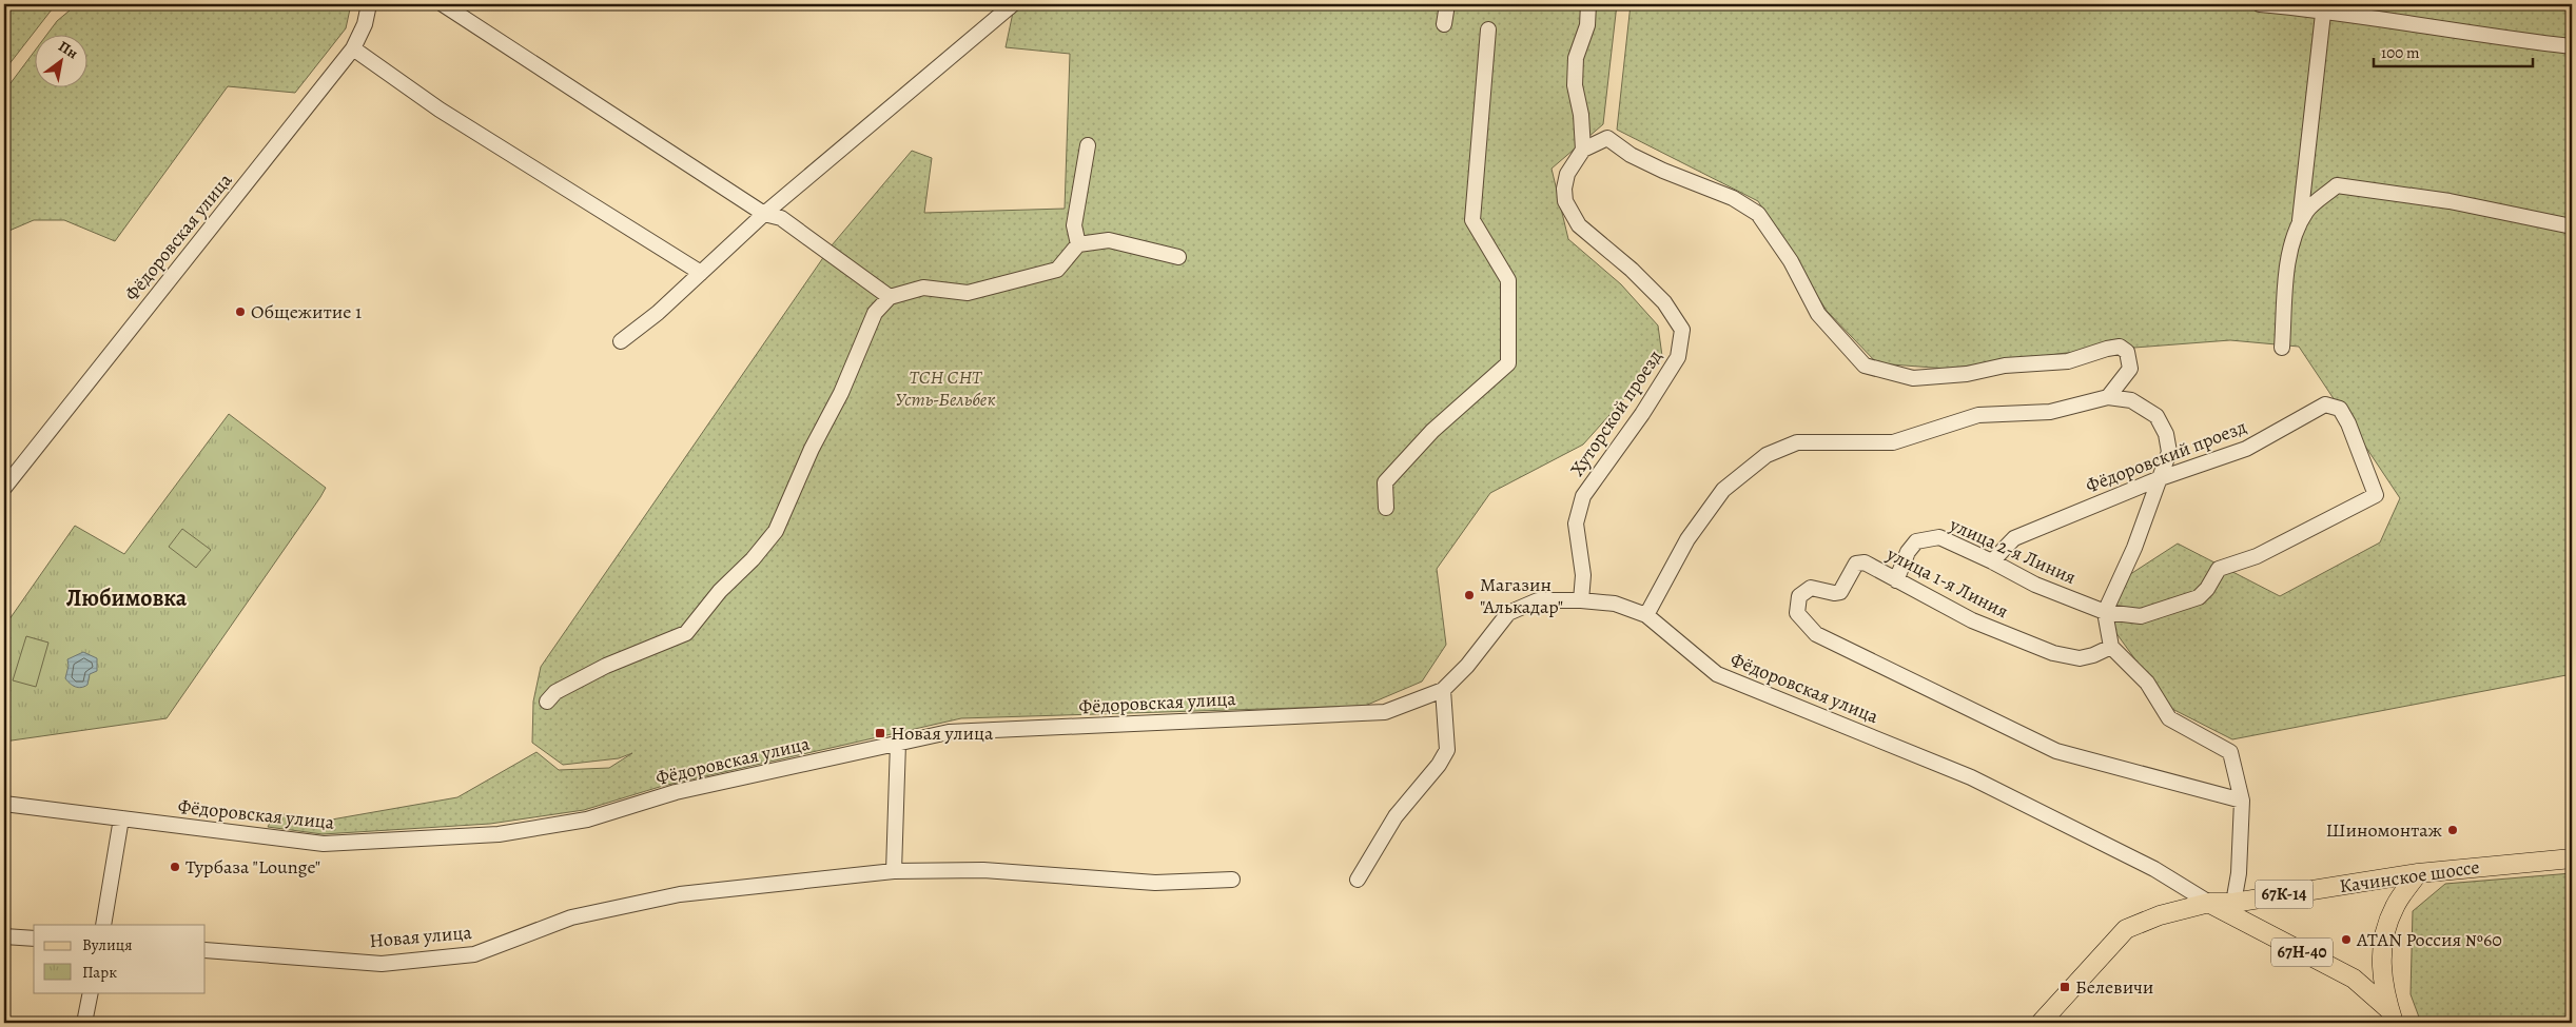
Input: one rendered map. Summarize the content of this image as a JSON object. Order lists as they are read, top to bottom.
{
  "streets": {
    "main road": ["Качинское шоссе", "67К-14", "67H-40"],
    "street": [
      "Фёдоровская улица",
      "Хуторской проезд",
      "Фёдоровский проезд",
      "улица 2-я Линия",
      "улица 1-я Линия",
      "Новая улица"
    ]
  },
  "crossings": [
    ["Фёдоровская улица", "Хуторской проезд"],
    ["Фёдоровская улица", "Качинское шоссе"],
    ["Фёдоровская улица", "67H-40"],
    ["Фёдоровский проезд", "улица 2-я Линия"],
    ["улица 2-я Линия", "улица 1-я Линия"],
    ["Качинское шоссе", "67H-40"]
  ],
  "districts": ["Любимовка"],
  "parks": ["ТСН СНТ Усть-Бельбек"],
  "places": {
    "other": [
      "Общежитие 1",
      "Магазин \"Алькадар\"",
      "Шиномонтаж",
      "Турбаза \"Lounge\"",
      "ATAN Россия №60"
    ],
    "transit": ["Новая улица", "Белевичи"]
  },
  "legend": ["Вулиця", "Парк"],
  "scale_bar": "100 m",
  "north": "top right"
}
